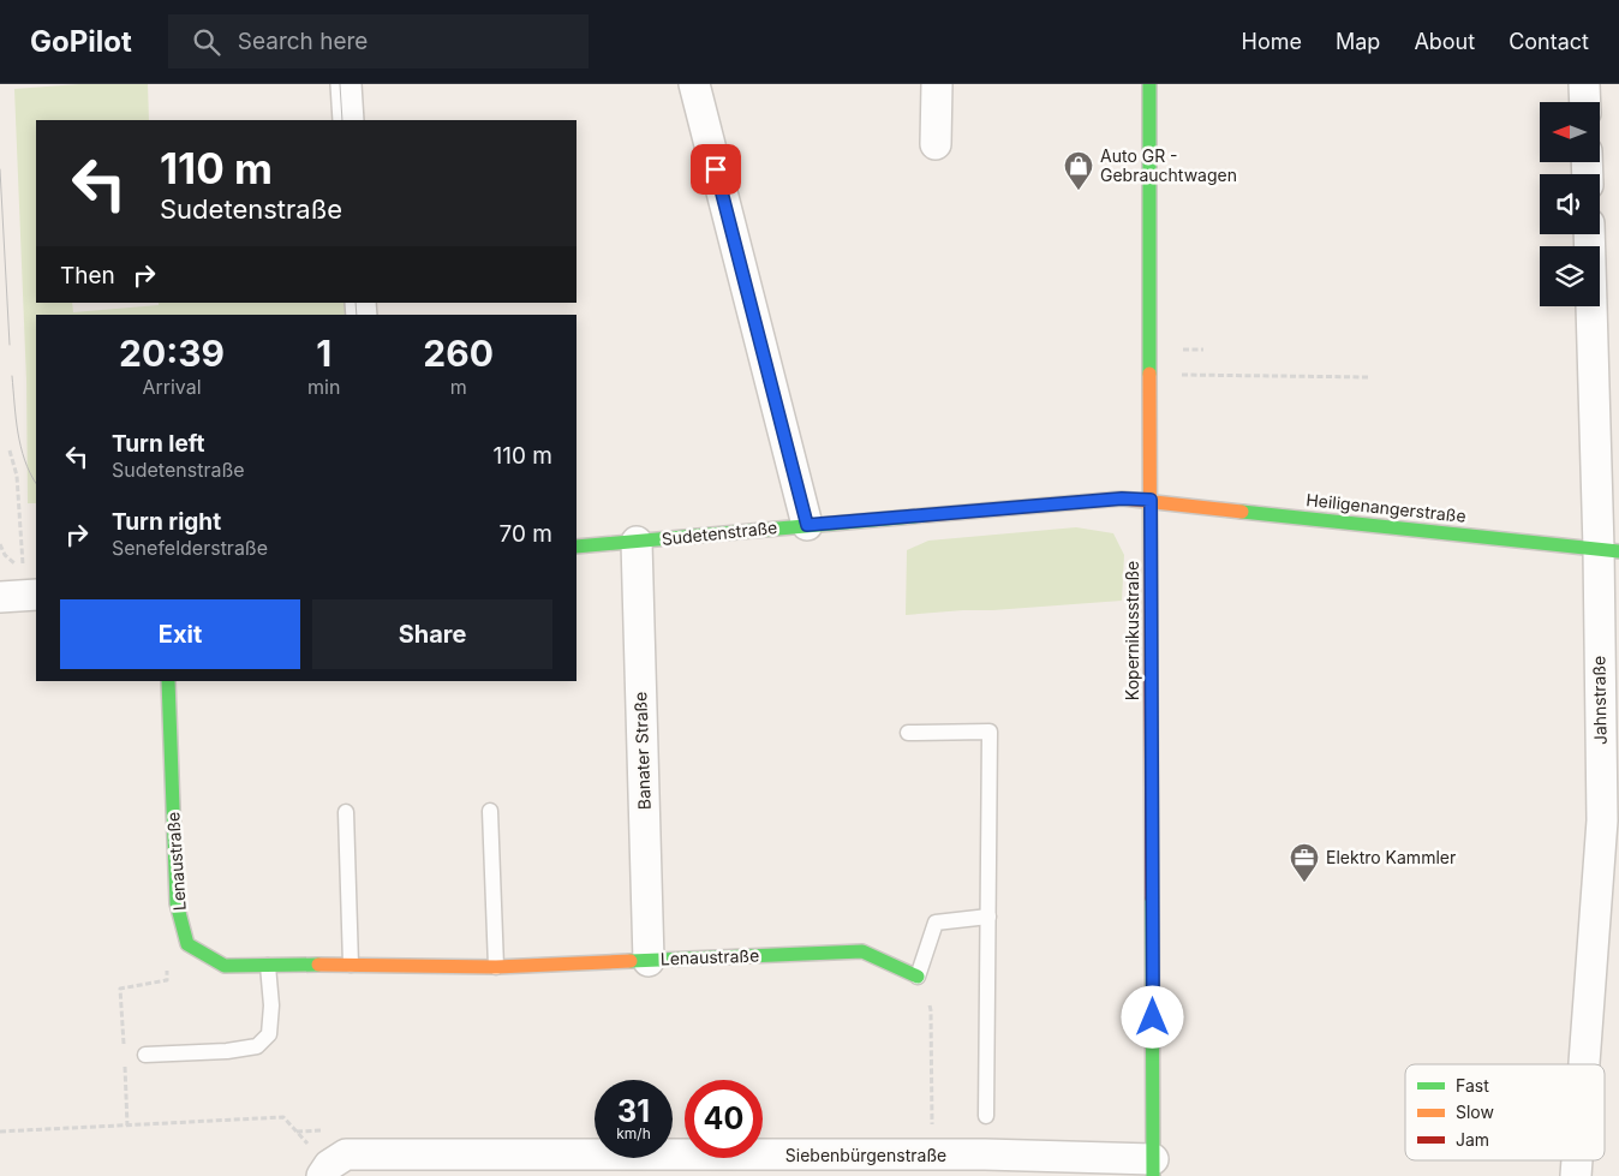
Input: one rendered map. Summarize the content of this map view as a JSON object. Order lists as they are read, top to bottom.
{
  "streets": {
    "street": [
      "Heiligenangerstraße",
      "Sudetenstraße",
      "Kopernikusstraße",
      "Jahnstraße",
      "Banater Straße",
      "Lenaustraße",
      "Siebenbürgenstraße"
    ]
  },
  "crossings": [
    ["Heiligenangerstraße", "Sudetenstraße"],
    ["Heiligenangerstraße", "Kopernikusstraße"],
    ["Heiligenangerstraße", "Jahnstraße"],
    ["Sudetenstraße", "Kopernikusstraße"],
    ["Sudetenstraße", "Banater Straße"],
    ["Kopernikusstraße", "Siebenbürgenstraße"],
    ["Banater Straße", "Lenaustraße"]
  ],
  "places": {
    "shop": ["Auto GR - Gebrauchtwagen"],
    "office": ["Elektro Kammler"]
  },
  "legend": ["Fast", "Slow", "Jam"],
  "north": "left",
  "page": {
    "header": "GoPilot",
    "search": "Search here",
    "nav": [
      "Home",
      "Map",
      "About",
      "Contact"
    ],
    "turn": ["110 m", "Sudetenstraße"],
    "then": "Then",
    "eta": [
      "20:39",
      "Arrival",
      "1",
      "min",
      "260",
      "m"
    ],
    "list": [
      {
        "name": "Turn left",
        "note": "Sudetenstraße",
        "value": "110 m"
      },
      {
        "name": "Turn right",
        "note": "Senefelderstraße",
        "value": "70 m"
      }
    ],
    "buttons": ["Exit", "Share"],
    "speed": "31 km/h",
    "limit": "40"
  }
}
